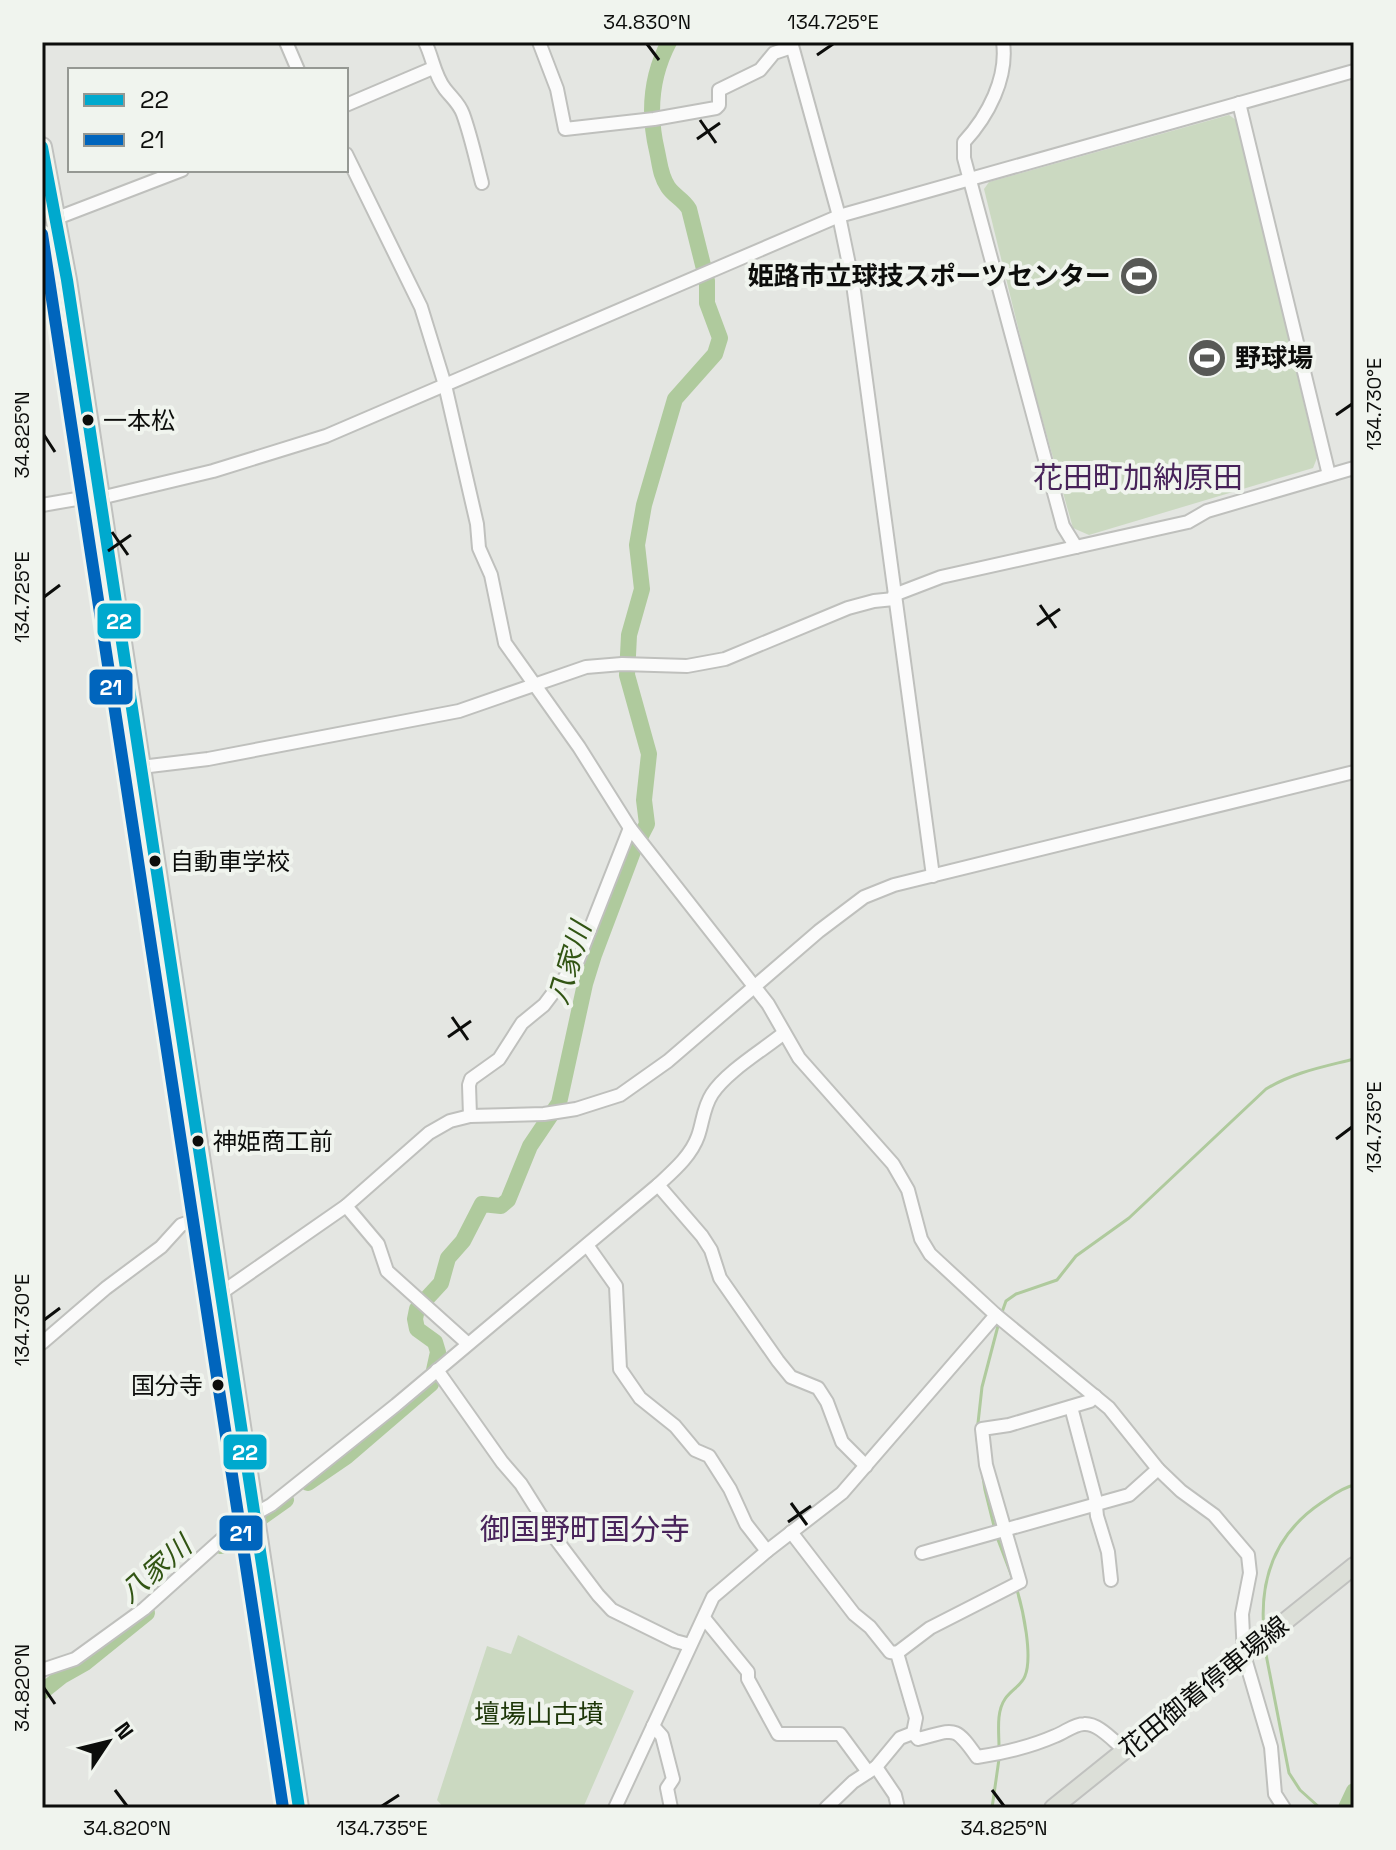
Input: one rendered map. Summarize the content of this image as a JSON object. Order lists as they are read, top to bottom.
{
  "streets": {
    "main road": ["花田御着停車場線"]
  },
  "districts": ["花田町加納原田", "御国野町国分寺"],
  "water": ["八家川"],
  "parks": ["壇場山古墳"],
  "places": {
    "sports": ["姫路市立球技スポーツセンター", "野球場"],
    "other": [
      "一本松",
      "自動車学校",
      "神姫商工前",
      "国分寺"
    ]
  },
  "lines": ["transit line 22", "transit line 21"],
  "legend": ["22", "21"],
  "north": "top right",
  "coordinates": [
    "34.830°N",
    "134.725°E",
    "134.730°E",
    "34.825°N",
    "134.735°E",
    "34.820°N"
  ]
}
